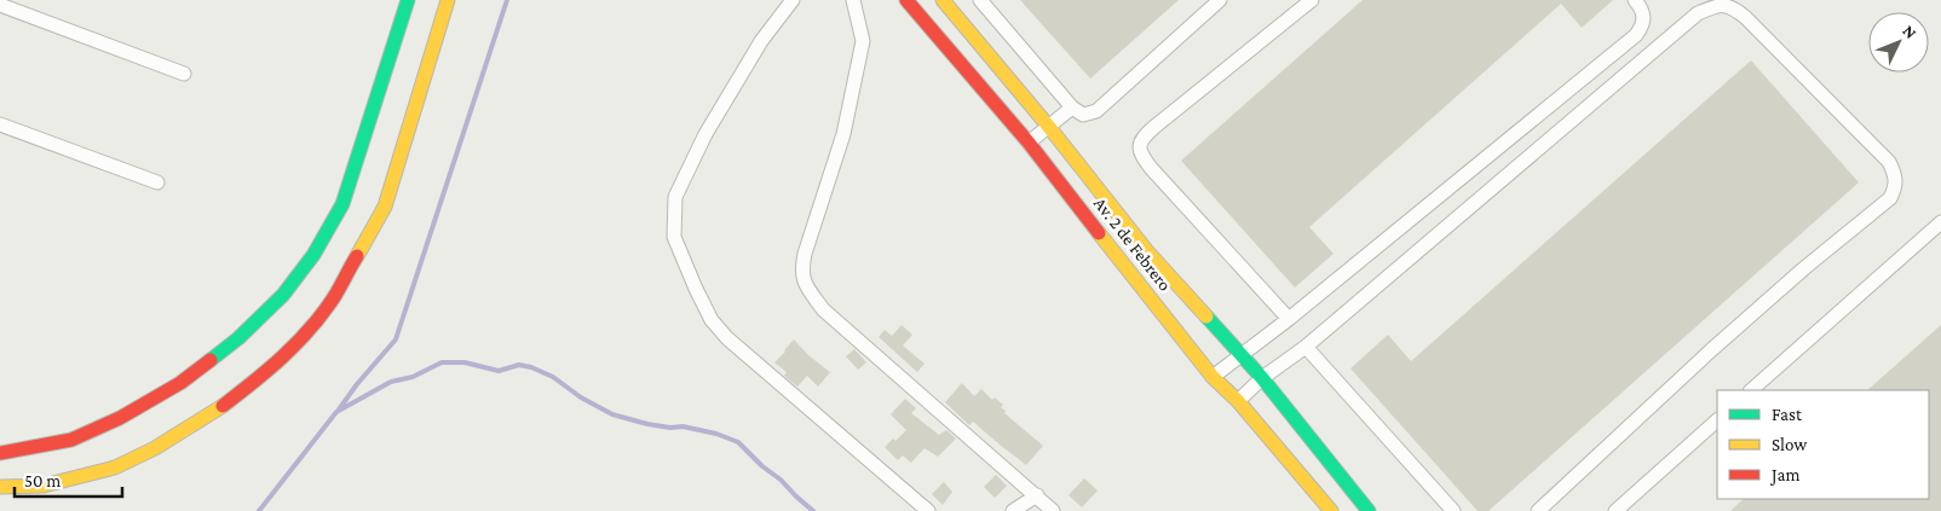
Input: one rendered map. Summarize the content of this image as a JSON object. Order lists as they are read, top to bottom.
{
  "streets": {
    "main road": ["Av. 2 de Febrero"]
  },
  "legend": ["Fast", "Slow", "Jam"],
  "scale_bar": "50 m",
  "north": "top right"
}
